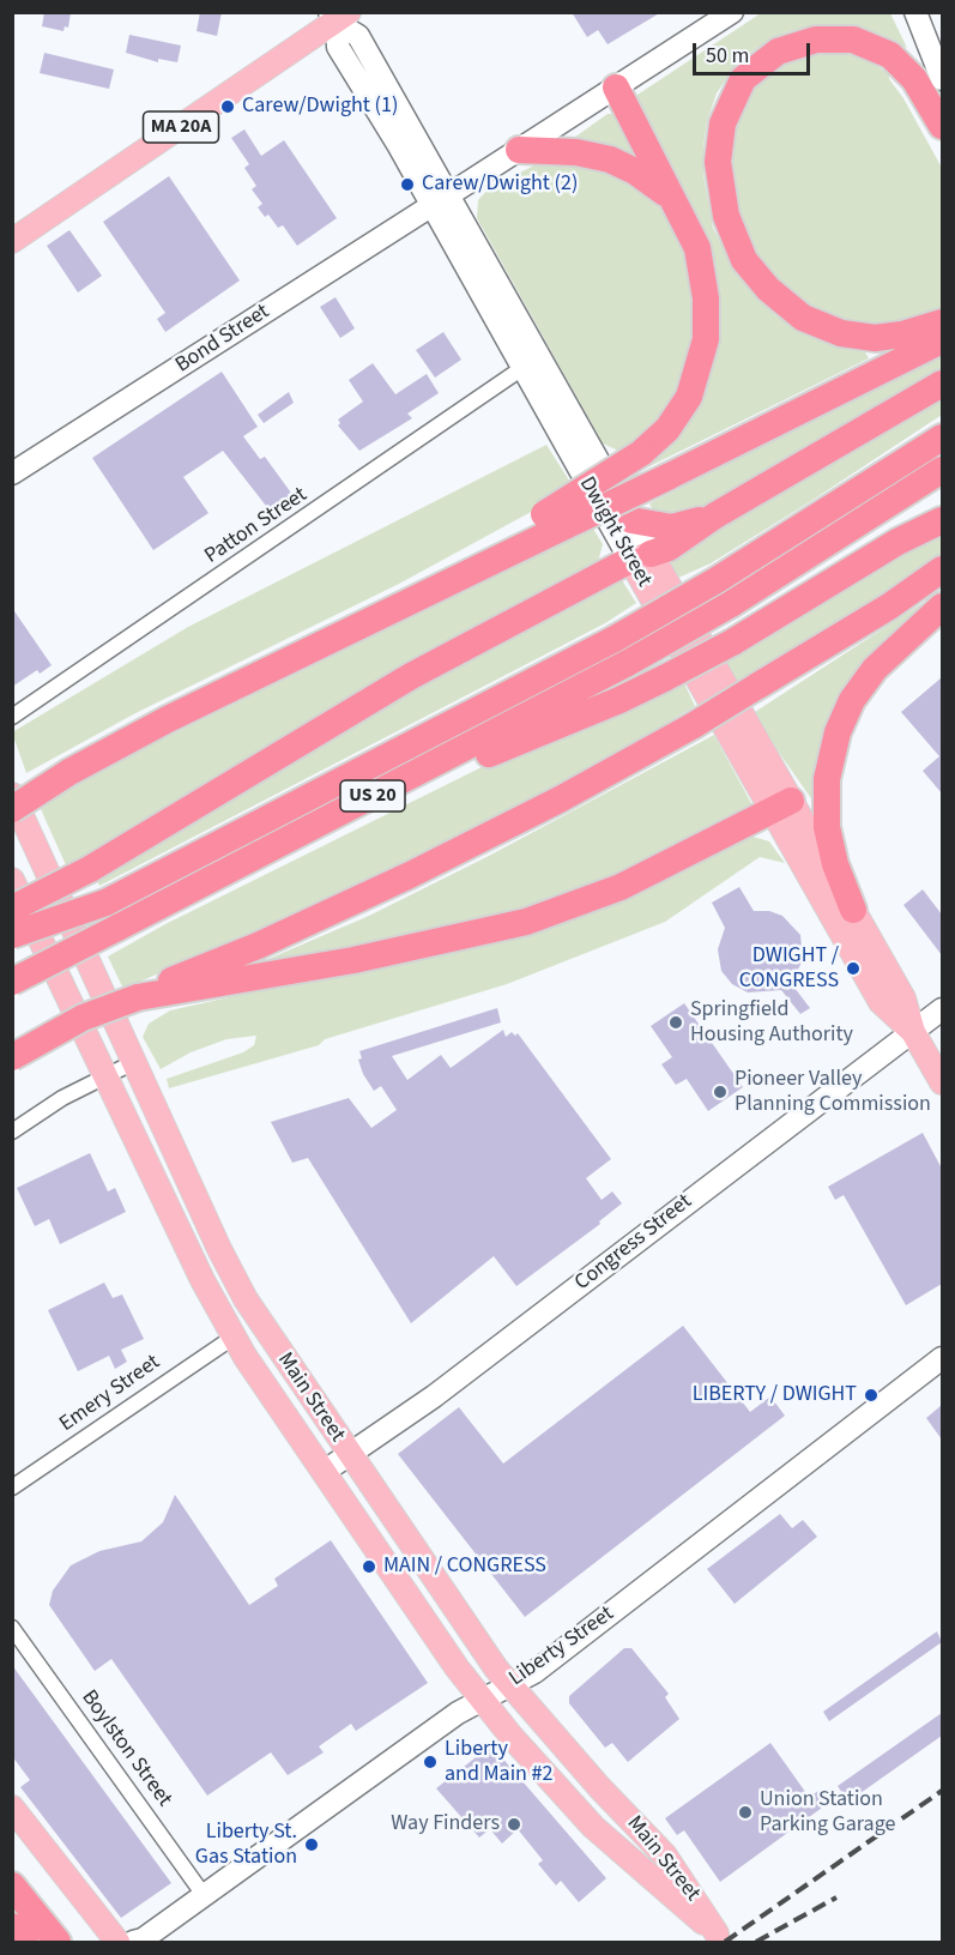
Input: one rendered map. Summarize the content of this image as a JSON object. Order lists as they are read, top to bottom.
{
  "streets": {
    "highway": ["US 20"],
    "main road": [
      "MA 20A",
      "Bond Street",
      "Dwight Street",
      "Congress Street",
      "Main Street",
      "Liberty Street"
    ],
    "street": ["Patton Street", "Emery Street", "Boylston Street"]
  },
  "crossings": [
    ["MA 20A", "Dwight Street"],
    ["Bond Street", "Dwight Street"],
    ["Patton Street", "Dwight Street"],
    ["Dwight Street", "Congress Street"],
    ["Congress Street", "Main Street"],
    ["Emery Street", "Main Street"],
    ["Main Street", "Liberty Street"],
    ["Liberty Street", "Boylston Street"]
  ],
  "places": [
    "Carew/Dwight (1)",
    "Carew/Dwight (2)",
    "DWIGHT / CONGRESS",
    "Springfield Housing Authority",
    "Pioneer Valley Planning Commission",
    "LIBERTY / DWIGHT",
    "MAIN / CONGRESS",
    "Liberty and Main #2",
    "Union Station Parking Garage",
    "Way Finders",
    "Liberty St. Gas Station"
  ],
  "scale_bar": "50 m"
}
